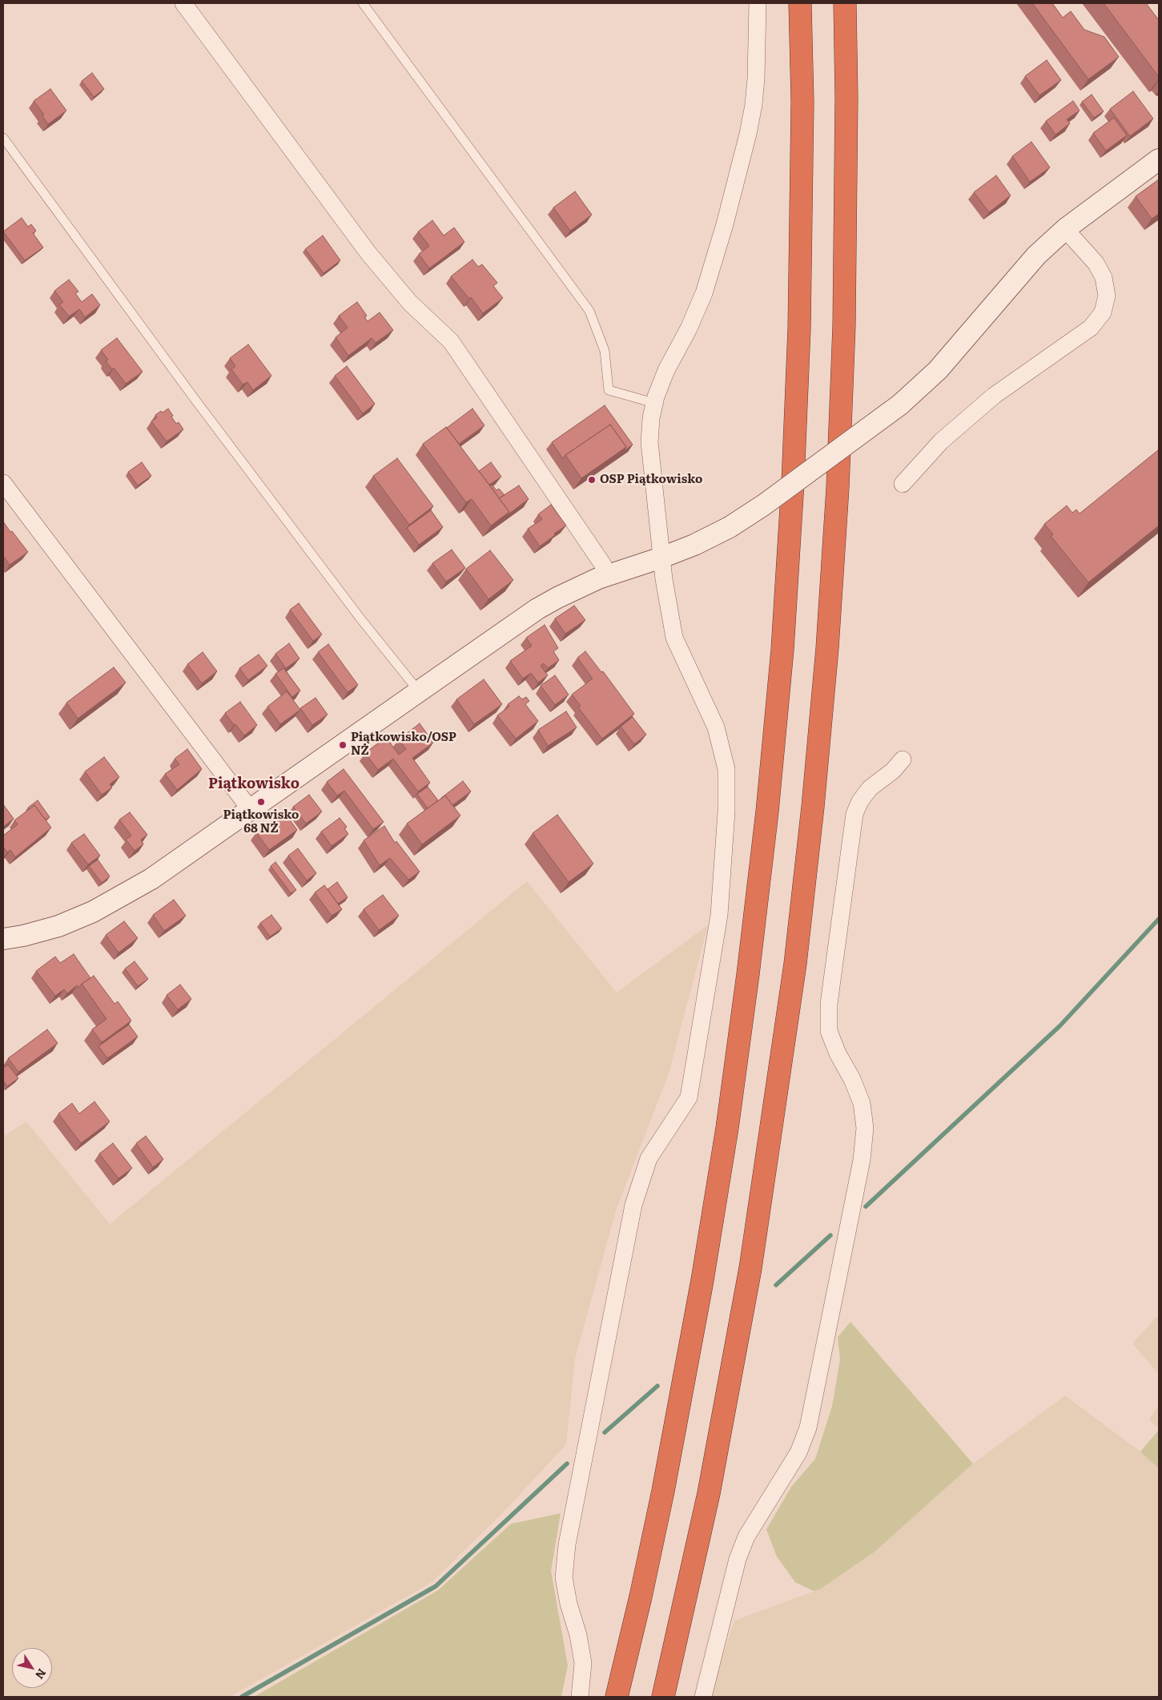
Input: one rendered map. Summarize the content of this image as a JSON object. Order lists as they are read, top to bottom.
{
  "districts": ["Piątkowisko"],
  "places": ["OSP Piątkowisko", "Piątkowisko/OSP NŻ", "Piątkowisko 68 NŻ"],
  "north": "bottom right"
}
